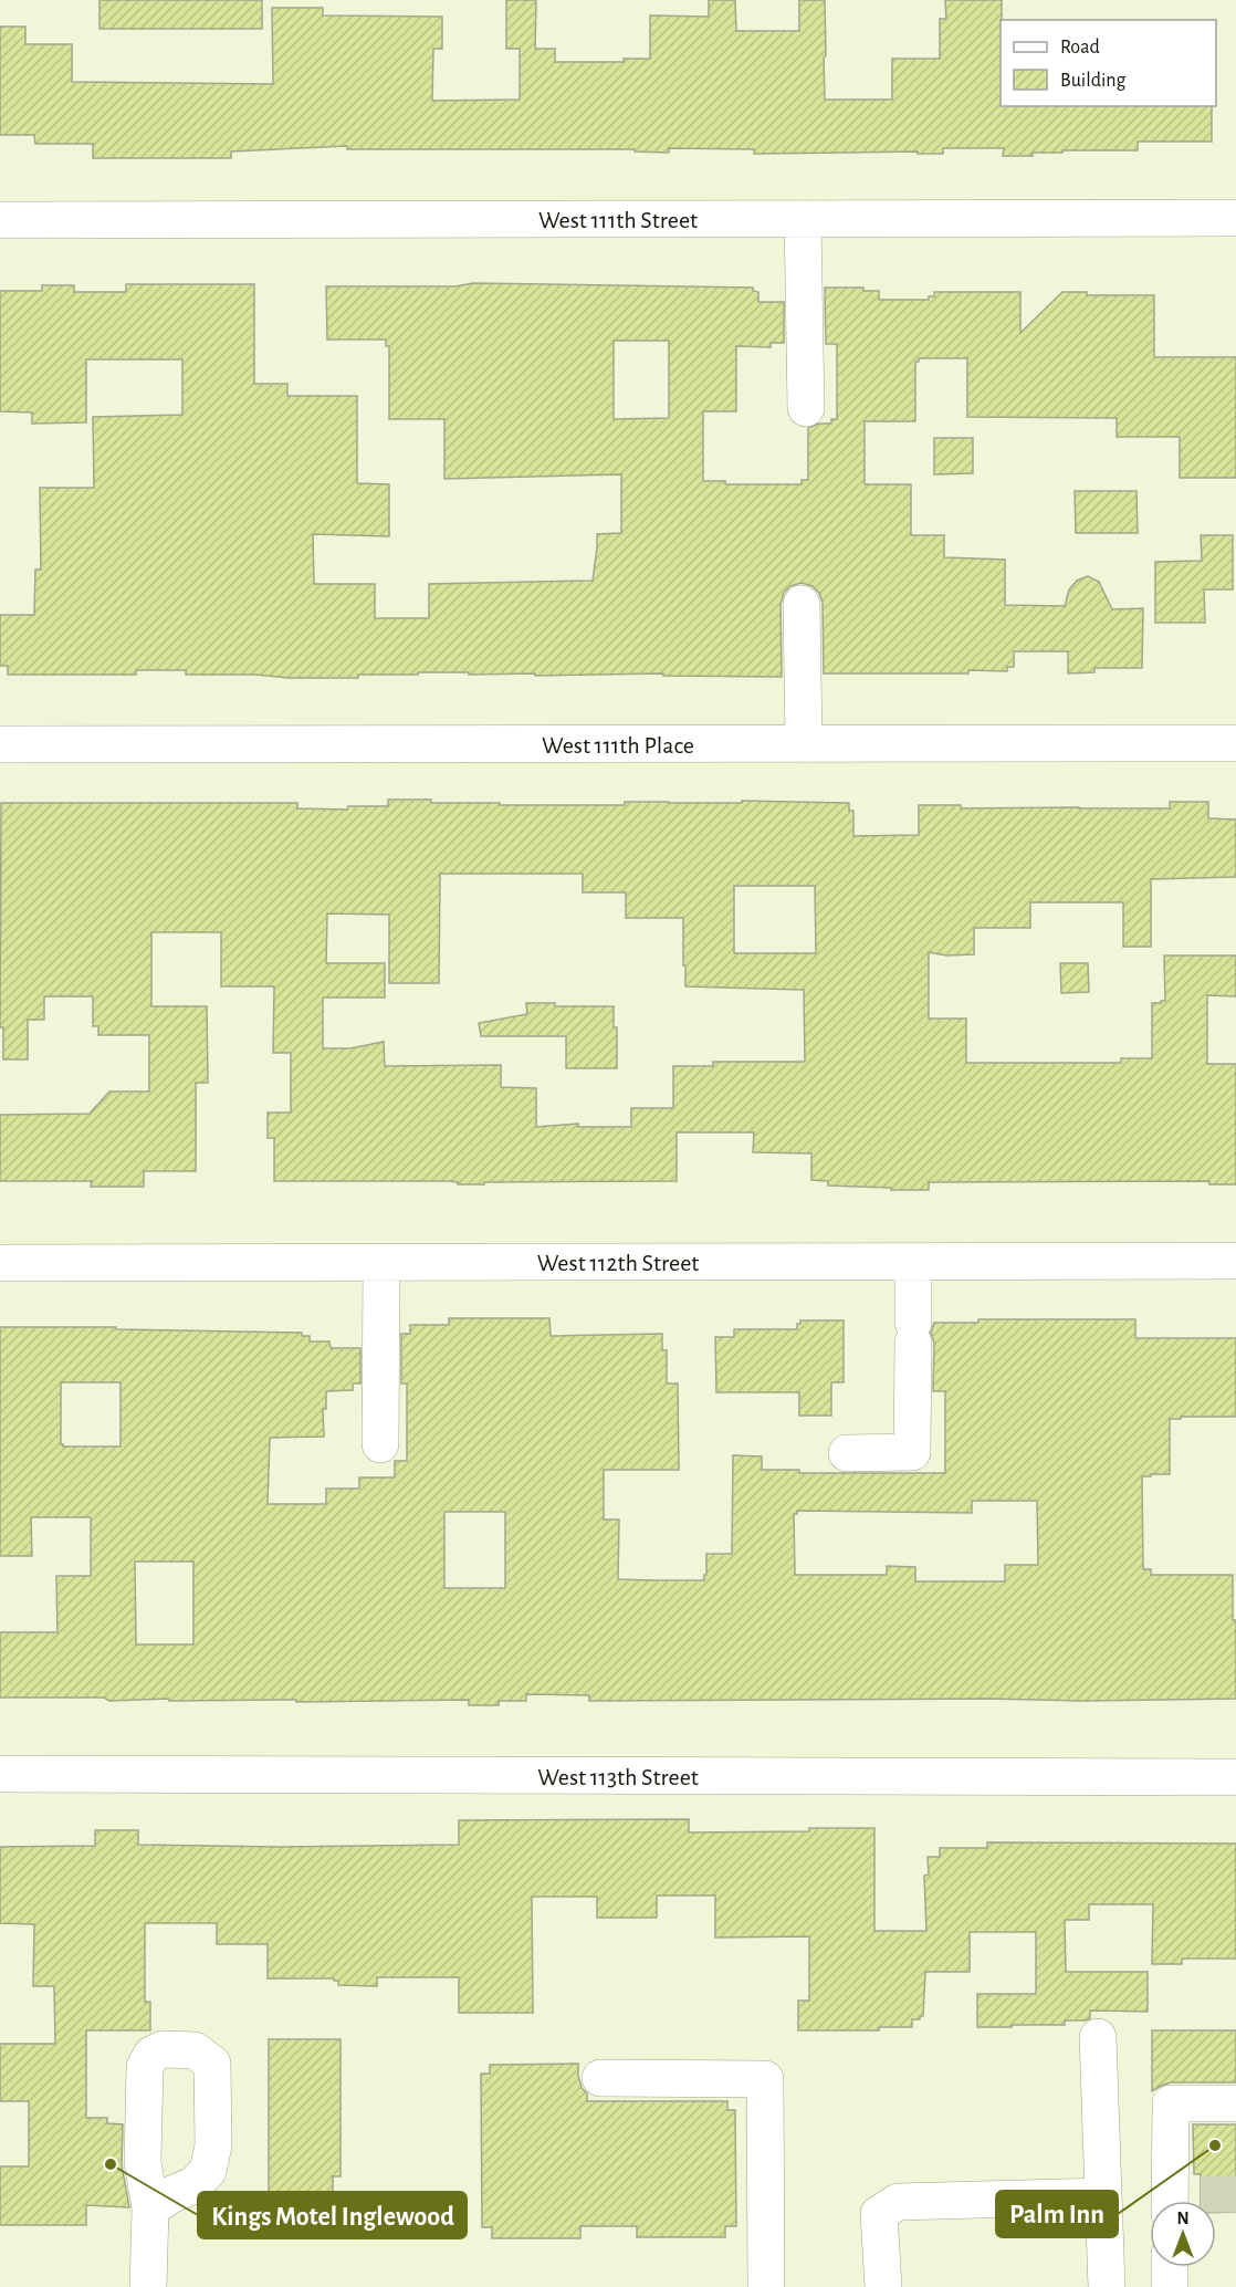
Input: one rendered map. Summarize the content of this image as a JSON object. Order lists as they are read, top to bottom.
{
  "streets": {
    "street": [
      "West 111th Street",
      "West 111th Place",
      "West 112th Street",
      "West 113th Street"
    ]
  },
  "places": ["Palm Inn", "Kings Motel Inglewood"],
  "legend": ["Road", "Building"],
  "north": "top"
}
